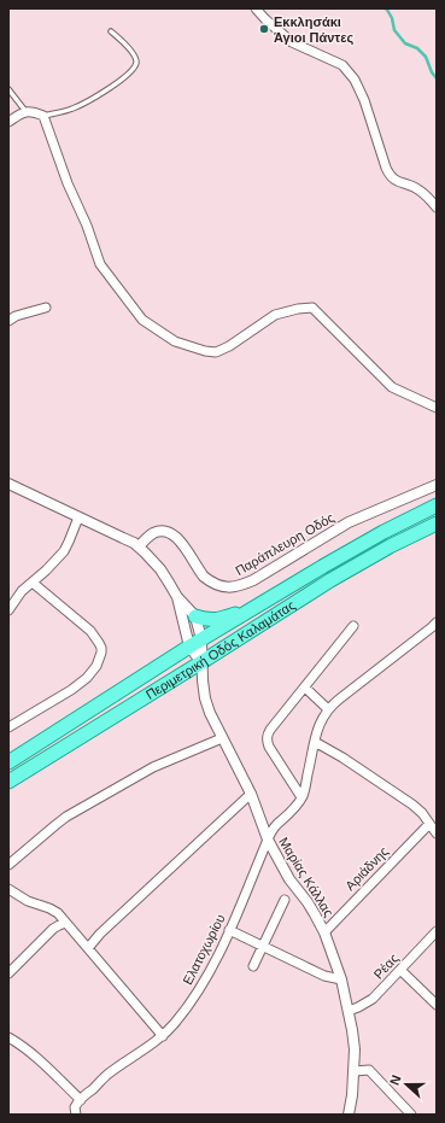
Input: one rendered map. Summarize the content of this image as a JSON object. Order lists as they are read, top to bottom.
{
  "streets": {
    "main road": ["Περιμετρική Οδός Καλαμάτας"],
    "street": [
      "Παράπλευρη Οδός",
      "Αριάδνης",
      "Μαρίας Κάλλας",
      "Ελατοχωρίου",
      "Ρέας"
    ]
  },
  "crossings": [
    ["Περιμετρική Οδός Καλαμάτας", "Μαρίας Κάλλας"],
    ["Αριάδνης", "Μαρίας Κάλλας"],
    ["Μαρίας Κάλλας", "Ελατοχωρίου"],
    ["Μαρίας Κάλλας", "Ρέας"]
  ],
  "places": ["Εκκλησάκι Άγιοι Πάντες"],
  "north": "left"
}
